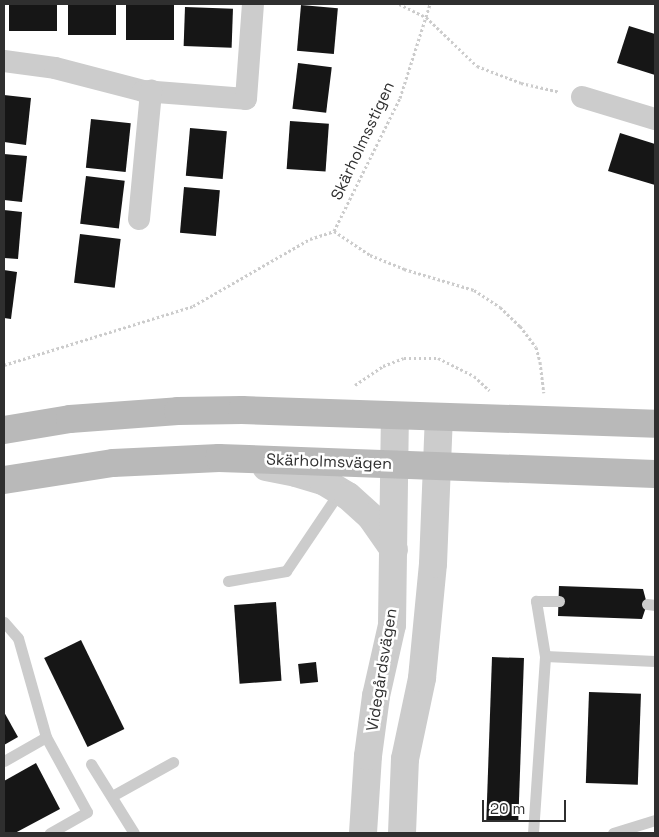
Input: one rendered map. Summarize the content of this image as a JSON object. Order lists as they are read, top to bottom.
{
  "streets": {
    "main road": ["Skärholmsvägen"],
    "street": ["Videgårdsvägen"],
    "path": ["Skärholmsstigen"]
  },
  "crossings": [
    ["Skärholmsvägen", "Videgårdsvägen"]
  ],
  "scale_bar": "20 m"
}
